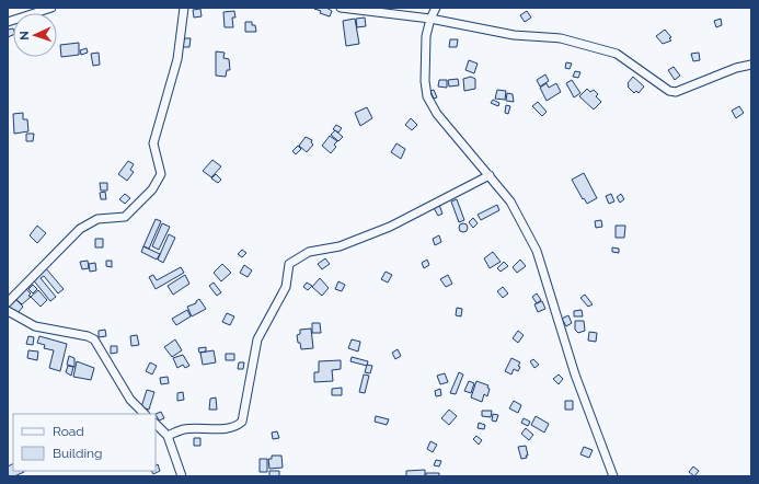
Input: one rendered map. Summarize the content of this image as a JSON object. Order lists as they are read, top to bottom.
{
  "legend": ["Road", "Building"],
  "north": "left"
}
